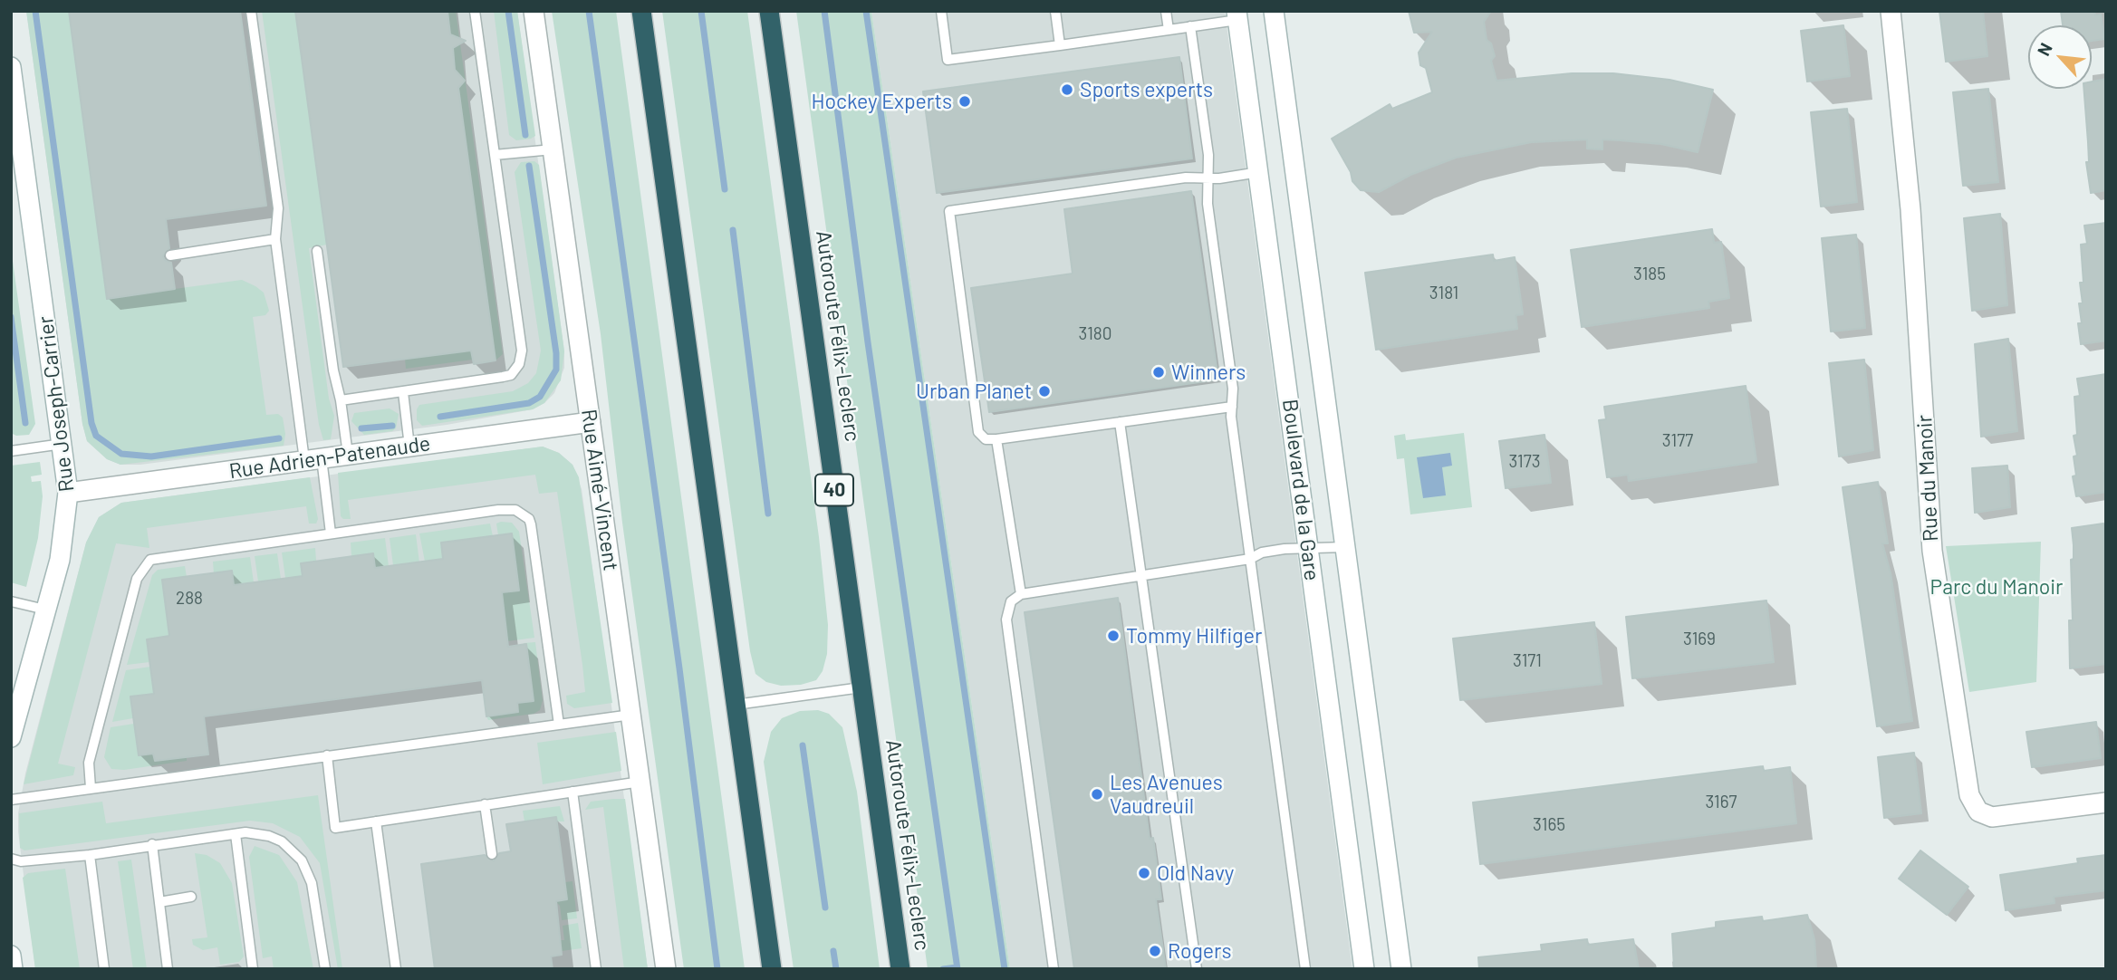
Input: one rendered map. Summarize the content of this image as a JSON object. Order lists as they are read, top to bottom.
{
  "streets": {
    "highway": ["Autoroute Félix-Leclerc", "40"],
    "street": [
      "Rue Joseph-Carrier",
      "Rue Adrien-Patenaude",
      "Rue du Manoir",
      "Rue Aimé-Vincent",
      "Boulevard de la Gare"
    ]
  },
  "crossings": [
    ["Rue Joseph-Carrier", "Rue Adrien-Patenaude"],
    ["Rue Adrien-Patenaude", "Rue Aimé-Vincent"]
  ],
  "parks": ["Parc du Manoir"],
  "places": [
    "Sports experts",
    "Hockey Experts",
    "Winners",
    "Urban Planet",
    "Tommy Hilfiger",
    "Les Avenues Vaudreuil",
    "Old Navy",
    "Rogers"
  ],
  "house_numbers": [
    "3185",
    "3181",
    "3180",
    "3177",
    "3173",
    "288",
    "3169",
    "3171",
    "3167",
    "3165"
  ],
  "north": "top left"
}
